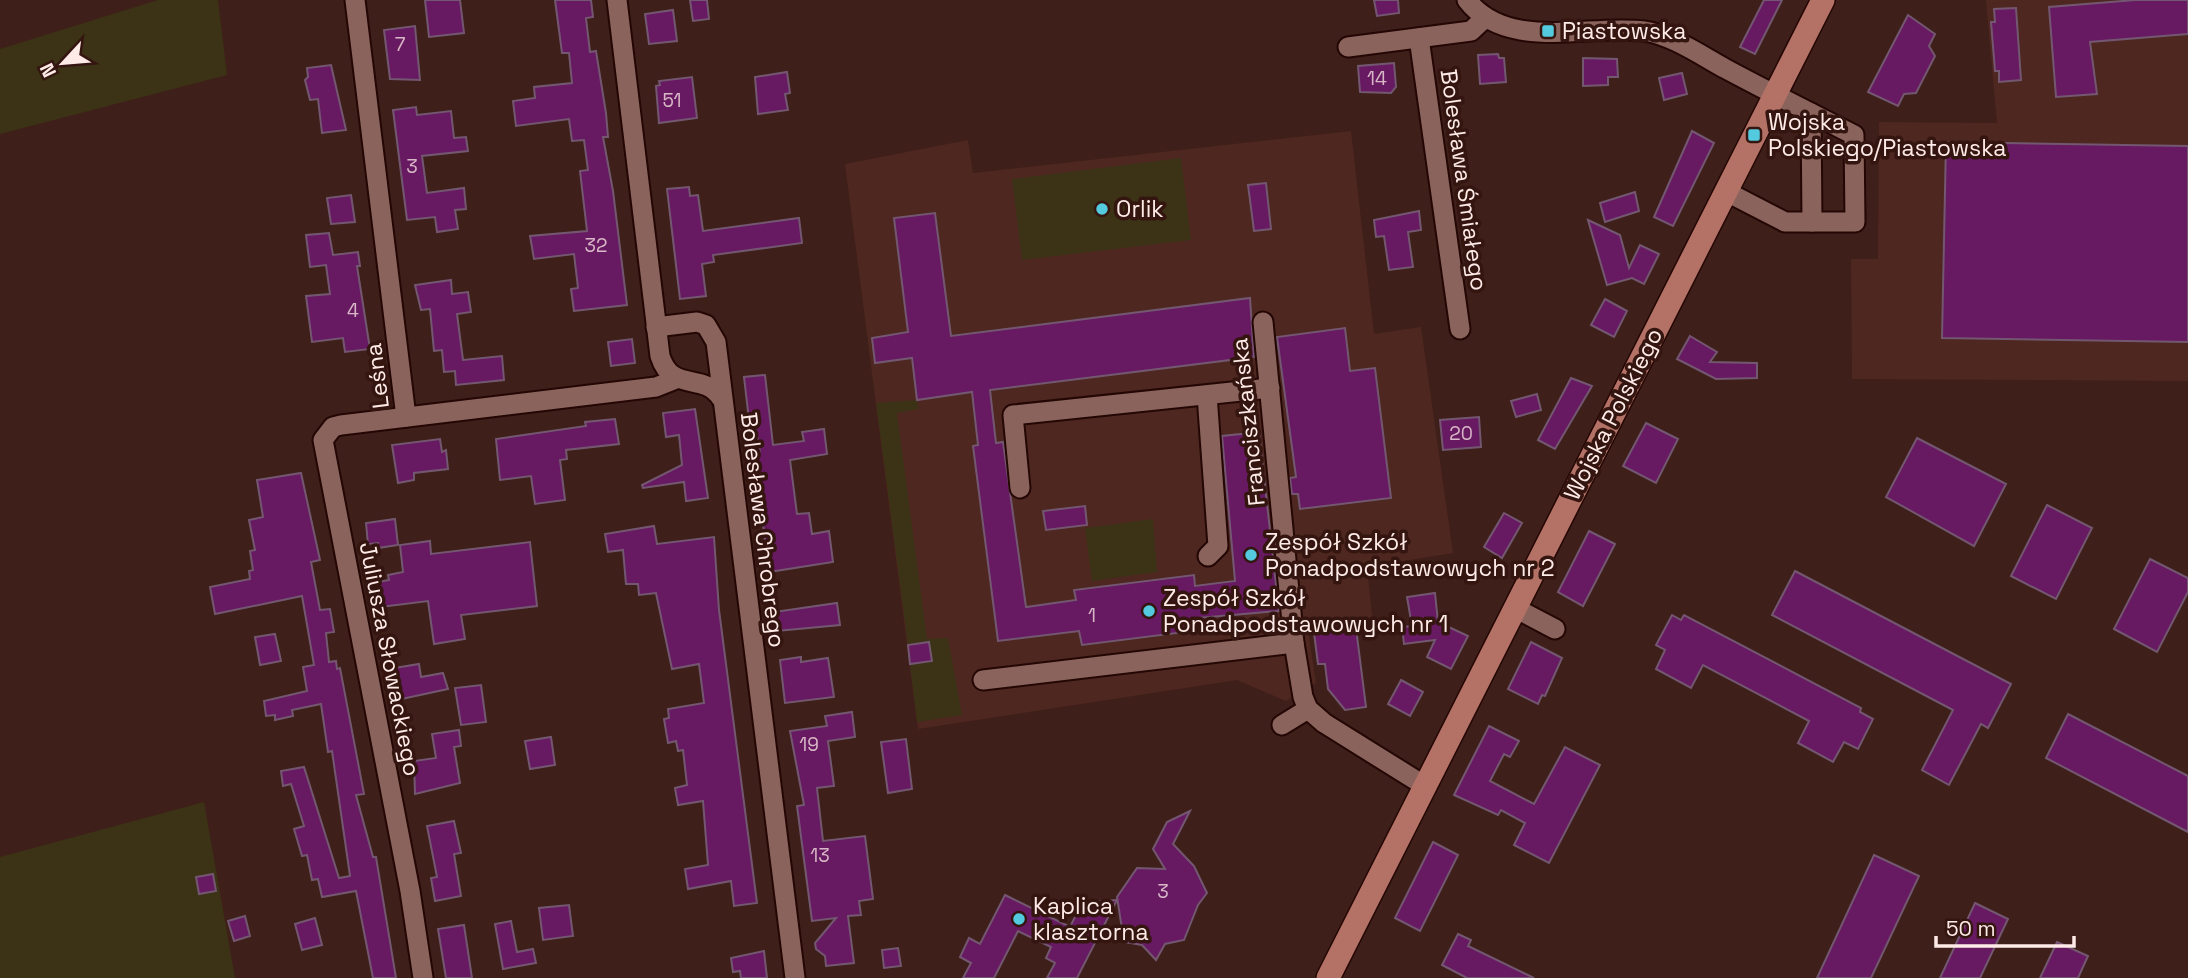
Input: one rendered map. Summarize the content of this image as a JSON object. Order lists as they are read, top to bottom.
{
  "streets": {
    "main road": ["Wojska Polskiego"],
    "street": [
      "Bolesława Śmiałego",
      "Leśna",
      "Franciszkańska",
      "Bolesława Chrobrego",
      "Juliusza Słowackiego"
    ]
  },
  "crossings": [
    ["Leśna", "Juliusza Słowackiego"]
  ],
  "places": {
    "transit": ["Piastowska", "Wojska Polskiego/Piastowska"],
    "other": [
      "Orlik",
      "Zespół Szkół Ponadpodstawowych nr 2",
      "Zespół Szkół Ponadpodstawowych nr 1",
      "Kaplica klasztorna"
    ]
  },
  "house_numbers": [
    "7",
    "14",
    "51",
    "3",
    "32",
    "4",
    "20",
    "1",
    "19",
    "13",
    "3"
  ],
  "scale_bar": "50 m",
  "north": "bottom left"
}
